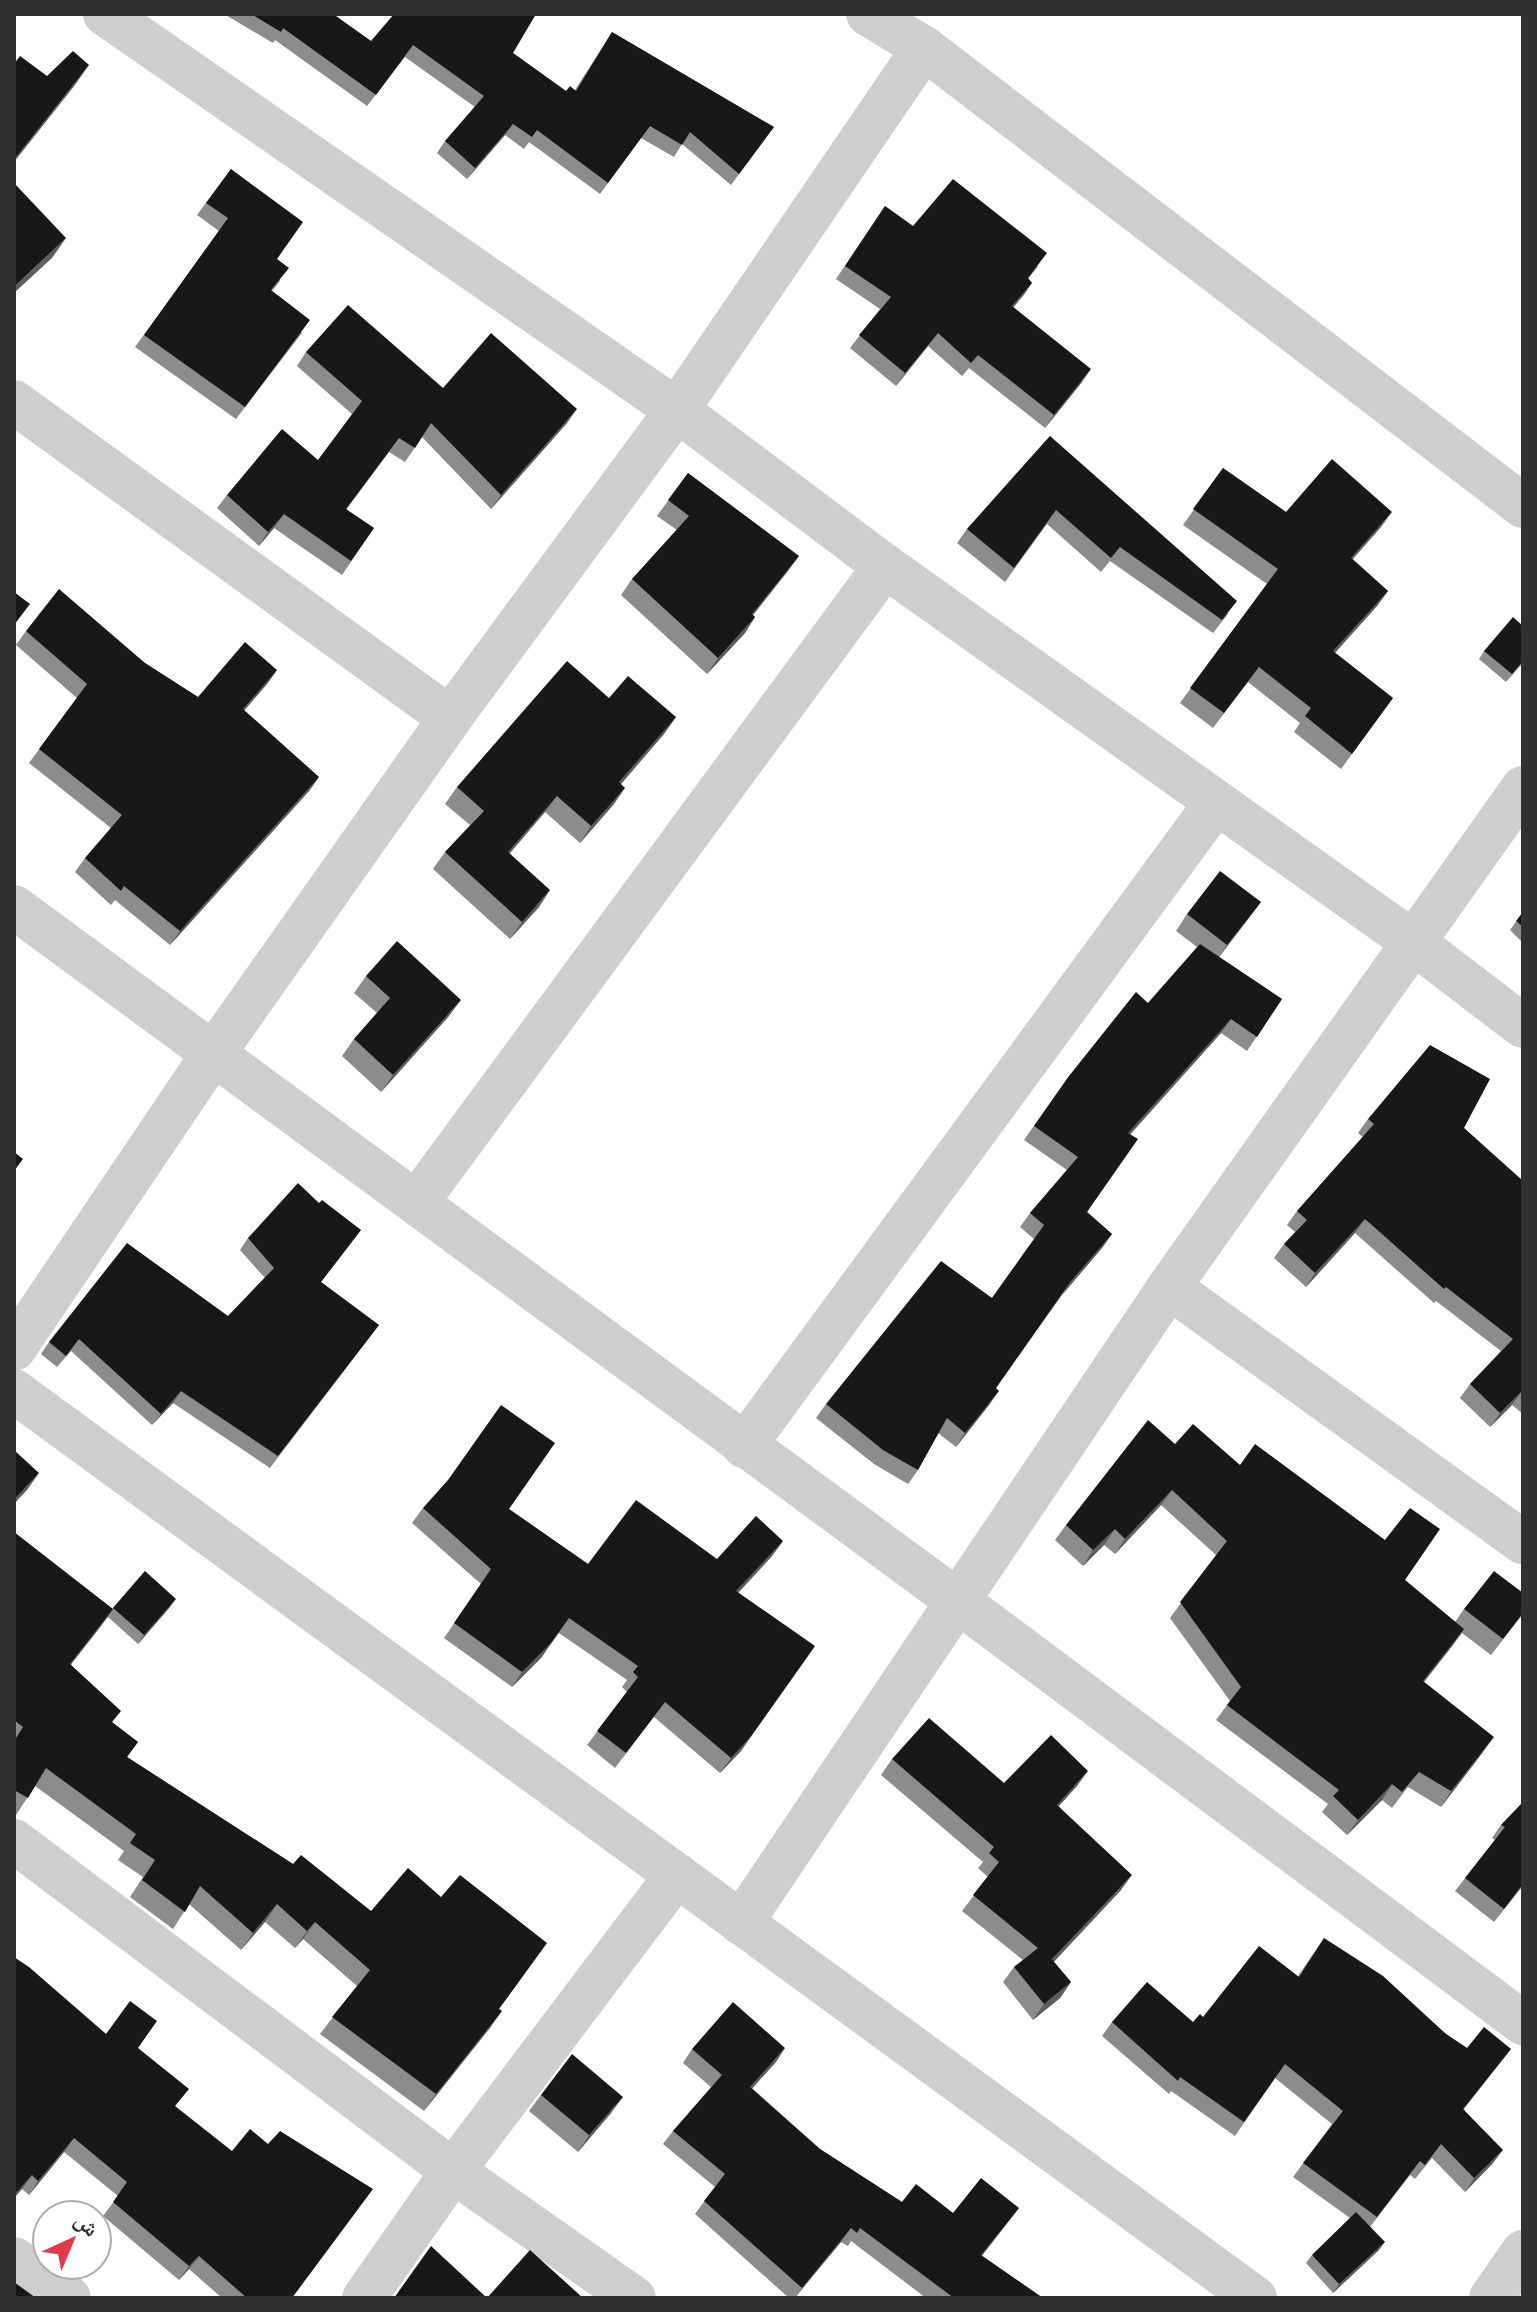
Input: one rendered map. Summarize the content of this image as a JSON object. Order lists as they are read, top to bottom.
{
  "north": "top right"
}
